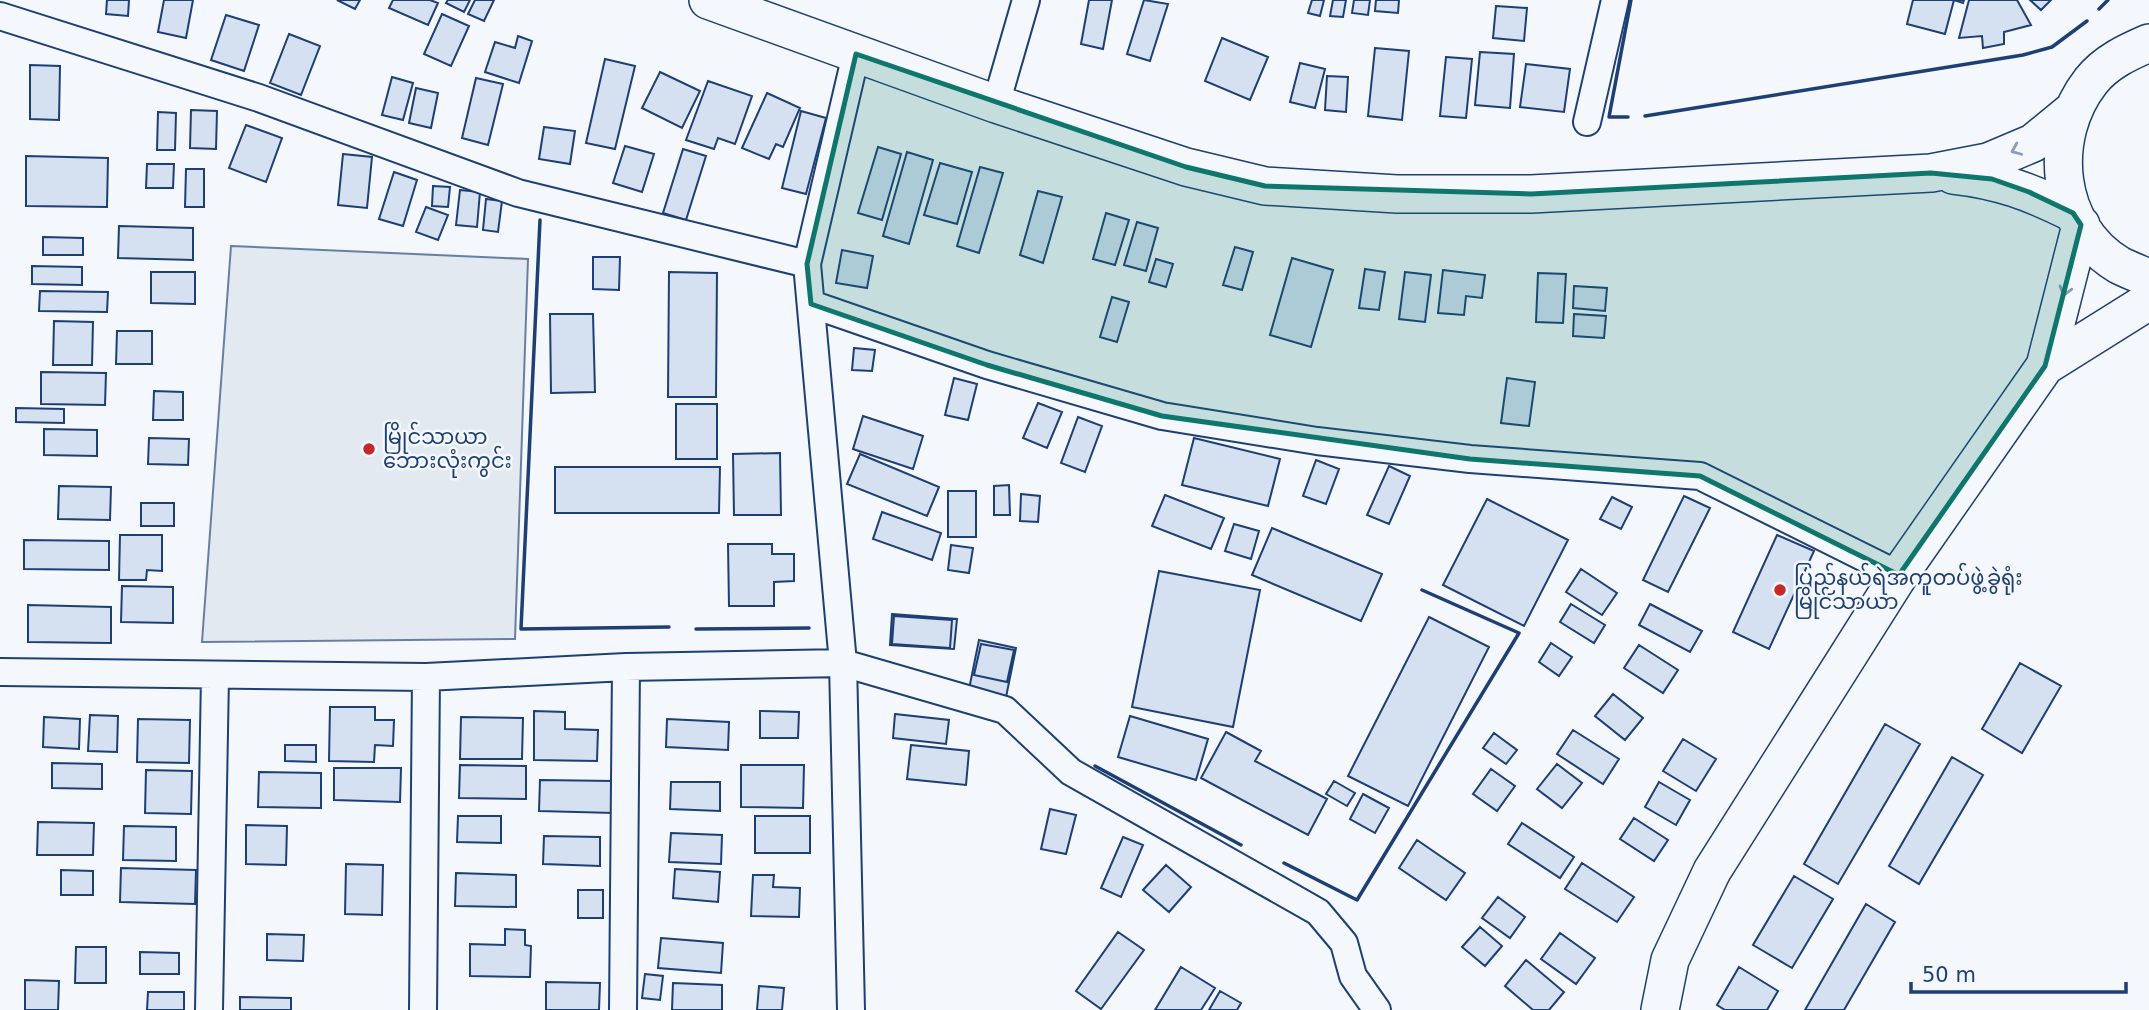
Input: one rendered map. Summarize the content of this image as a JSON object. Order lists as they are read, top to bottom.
{
  "places": ["မြိုင်သာယာ ဘေားလုံးကွင်း", "ပြည်နယ်ရဲအကူတပ်ဖွဲ့ခွဲရုံး မြိုင်သာယာ"],
  "scale_bar": "50 m"
}
